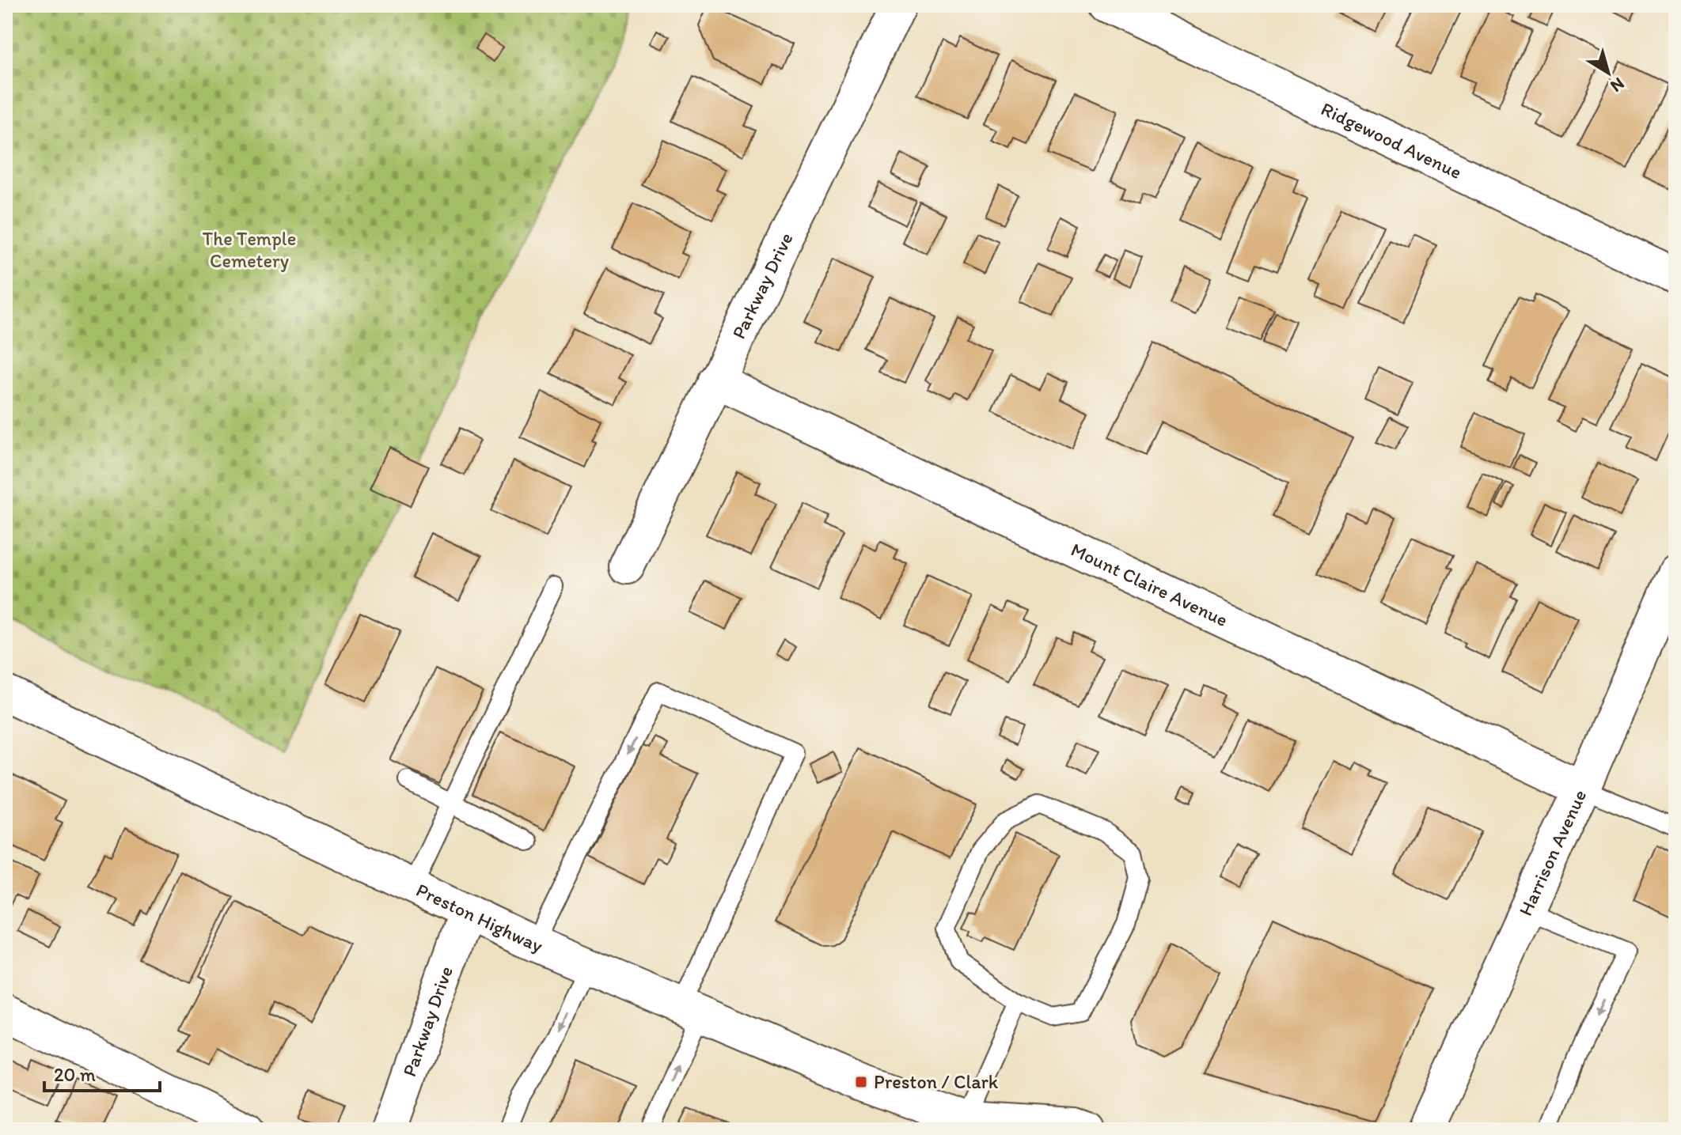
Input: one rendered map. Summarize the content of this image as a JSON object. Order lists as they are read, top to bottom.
{
  "streets": {
    "street": [
      "Ridgewood Avenue",
      "Parkway Drive",
      "Mount Claire Avenue",
      "Harrison Avenue",
      "Preston Highway"
    ]
  },
  "crossings": [
    ["Parkway Drive", "Mount Claire Avenue"],
    ["Parkway Drive", "Preston Highway"],
    ["Mount Claire Avenue", "Harrison Avenue"]
  ],
  "parks": ["The Temple Cemetery"],
  "places": {
    "transit": ["Preston / Clark"]
  },
  "scale_bar": "20 m",
  "north": "bottom right"
}
